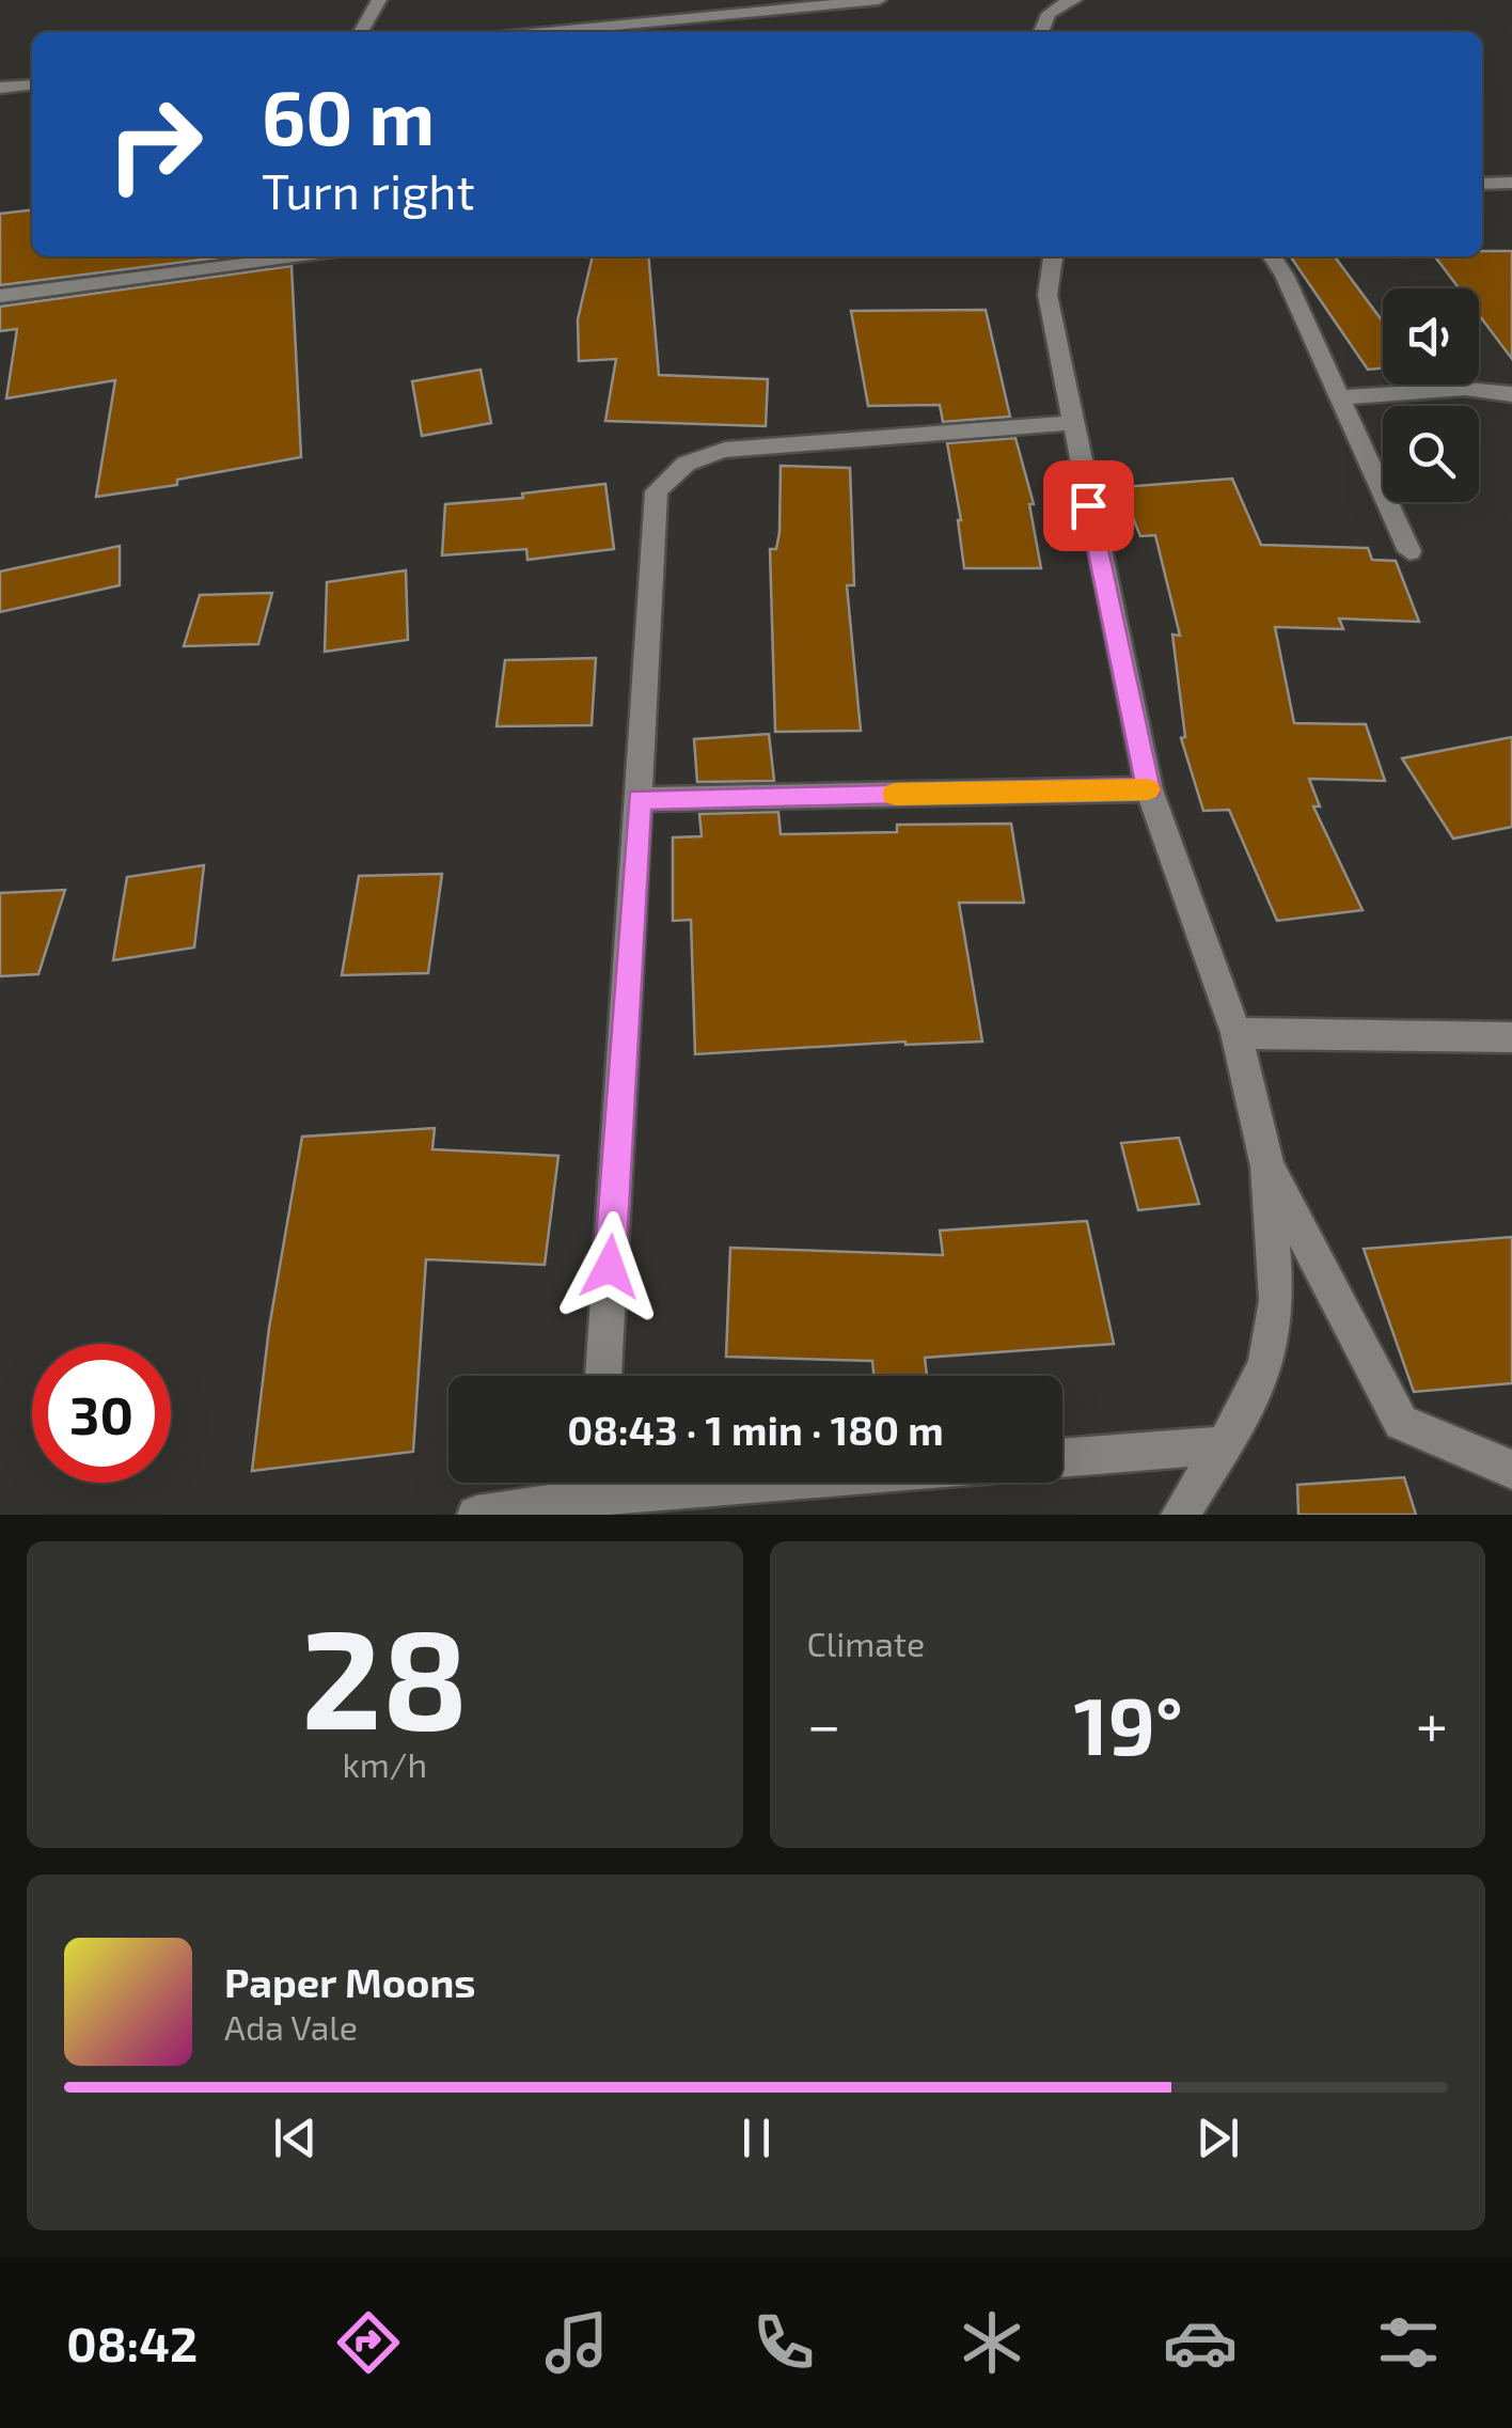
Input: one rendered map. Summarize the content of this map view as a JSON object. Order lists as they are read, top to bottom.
{
  "page": {
    "turn": ["60 m", "Turn right"],
    "limit": "30",
    "trip": "08:43 · 1 min · 180 m",
    "tile": [
      ["28", "km/h"],
      "Climate"
    ],
    "heat": ["−", "19°", "+"],
    "song": ["Paper Moons", "Ada Vale"],
    "tabs": "08:42"
  }
}
